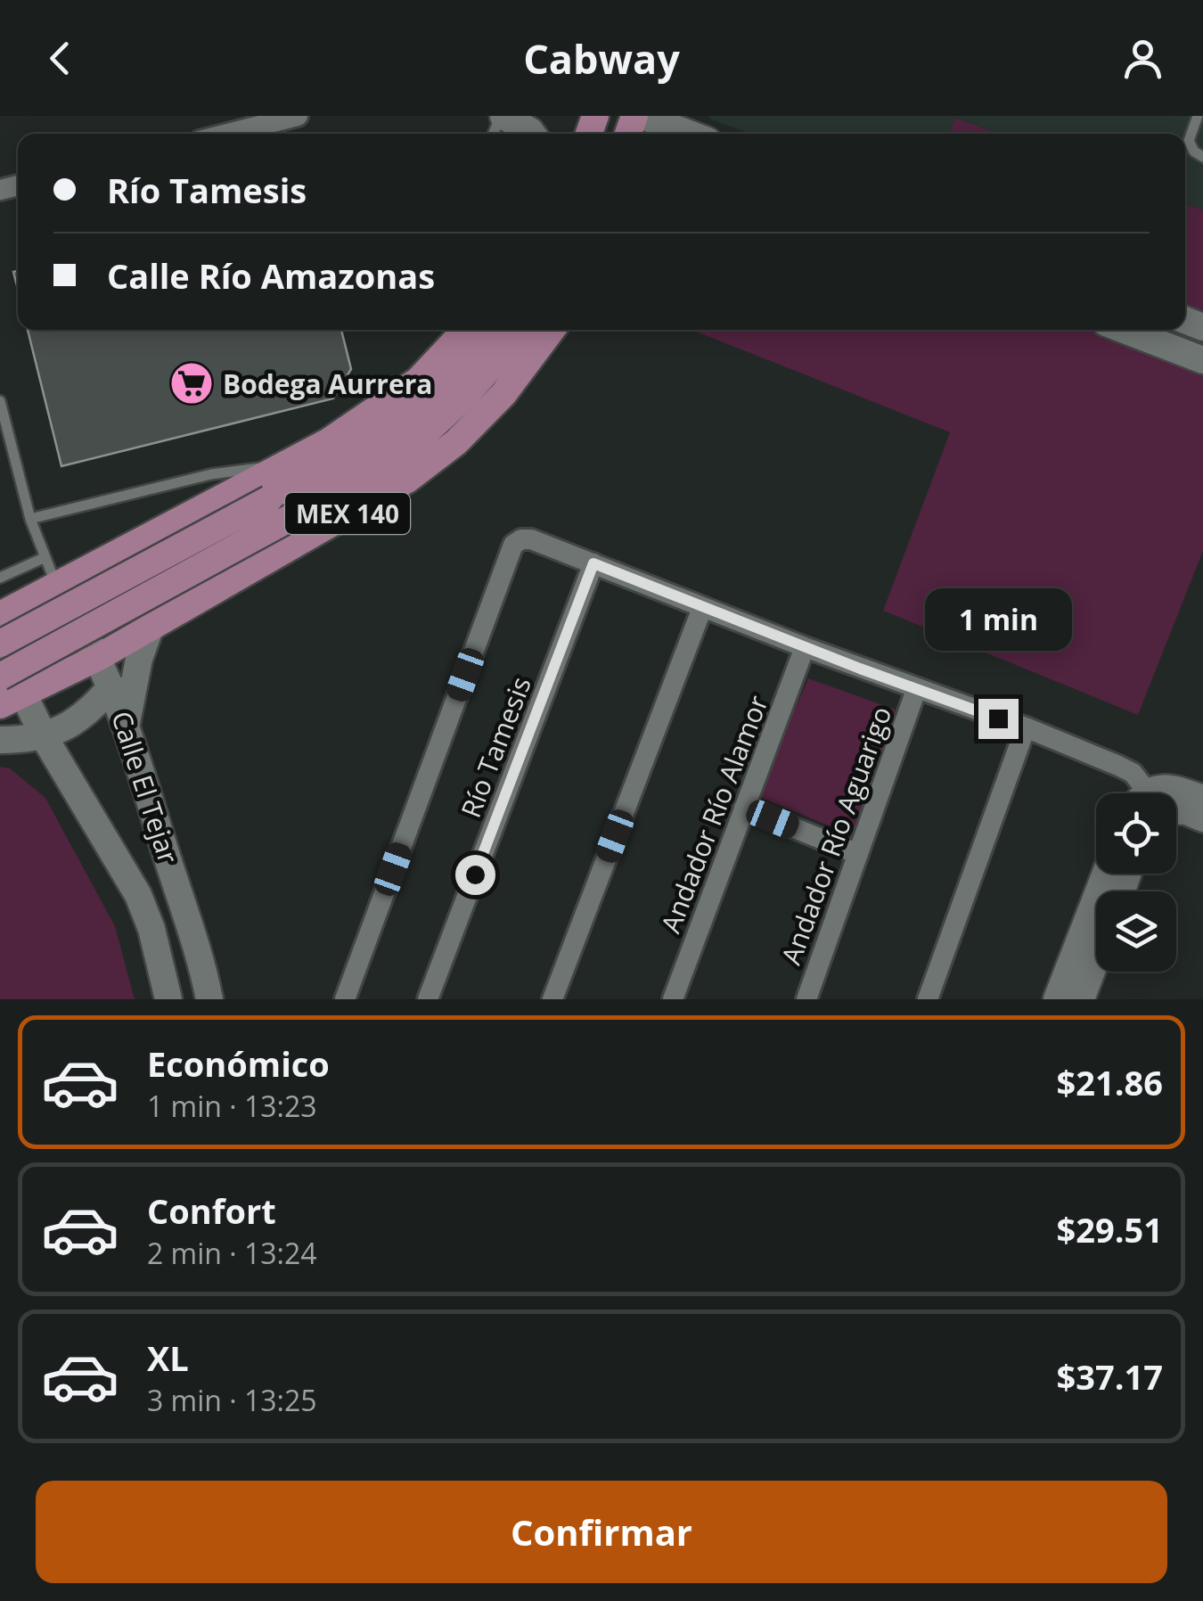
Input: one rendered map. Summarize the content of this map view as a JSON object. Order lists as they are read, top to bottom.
{
  "streets": {
    "main road": ["MEX 140", "Calle El Tejar"],
    "street": ["Río Tamesis", "Andador Río Alamor", "Andador Río Aguarigo"]
  },
  "crossings": [
    ["MEX 140", "Calle El Tejar"]
  ],
  "places": {
    "supermarket": ["Bodega Aurrera"]
  },
  "page": {
    "header": "Cabway",
    "banner": ["Río Tamesis", "Calle Río Amazonas"],
    "bubble": "1 min",
    "list": [
      {
        "name": "Económico",
        "note": "1 min · 13:23",
        "value": "$21.86"
      },
      {
        "name": "Confort",
        "note": "2 min · 13:24",
        "value": "$29.51"
      },
      {
        "name": "XL",
        "note": "3 min · 13:25",
        "value": "$37.17"
      }
    ],
    "buttons": "Confirmar"
  }
}
